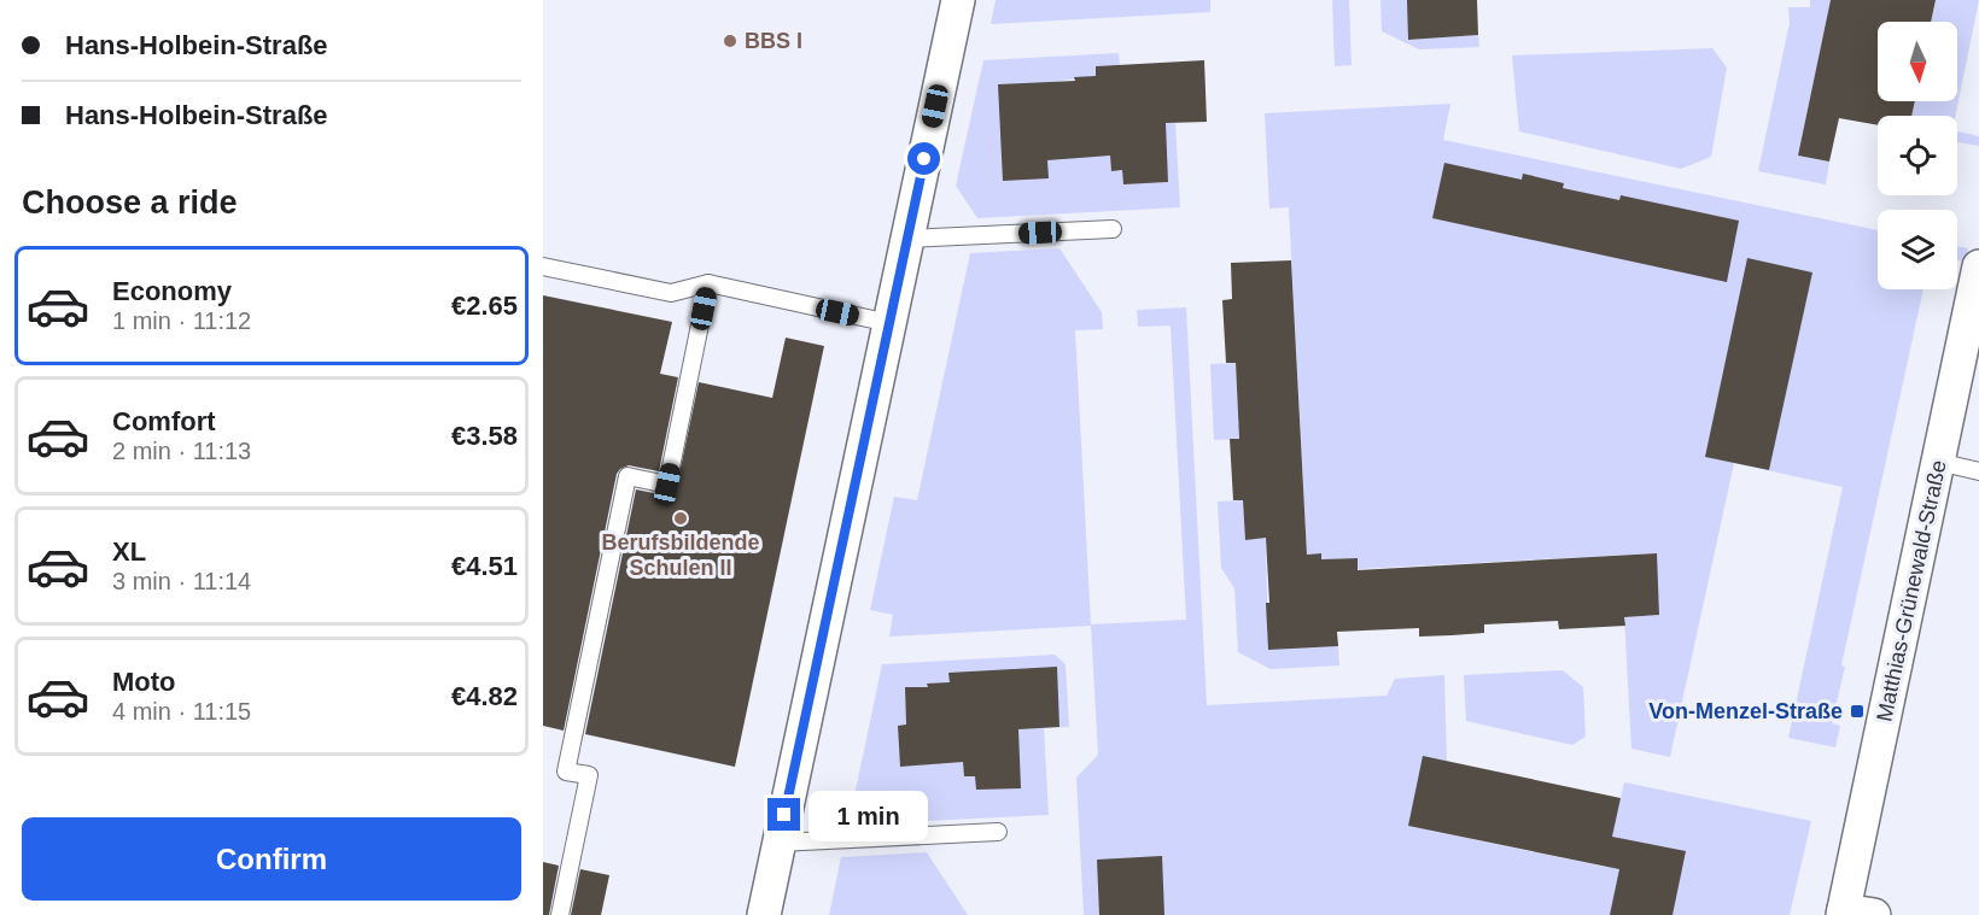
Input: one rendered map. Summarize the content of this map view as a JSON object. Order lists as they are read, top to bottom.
{
  "streets": {
    "street": ["Matthias-Grünewald-Straße"]
  },
  "places": {
    "other": ["BBS I", "Berufsbildende Schulen II"],
    "transit": ["Von-Menzel-Straße"]
  },
  "north": "bottom",
  "page": {
    "banner": ["Hans-Holbein-Straße", "Hans-Holbein-Straße"],
    "heading": "Choose a ride",
    "list": [
      {
        "name": "Economy",
        "note": "1 min · 11:12",
        "value": "€2.65"
      },
      {
        "name": "Comfort",
        "note": "2 min · 11:13",
        "value": "€3.58"
      },
      {
        "name": "XL",
        "note": "3 min · 11:14",
        "value": "€4.51"
      },
      {
        "name": "Moto",
        "note": "4 min · 11:15",
        "value": "€4.82"
      }
    ],
    "bubble": "1 min",
    "buttons": "Confirm"
  }
}
